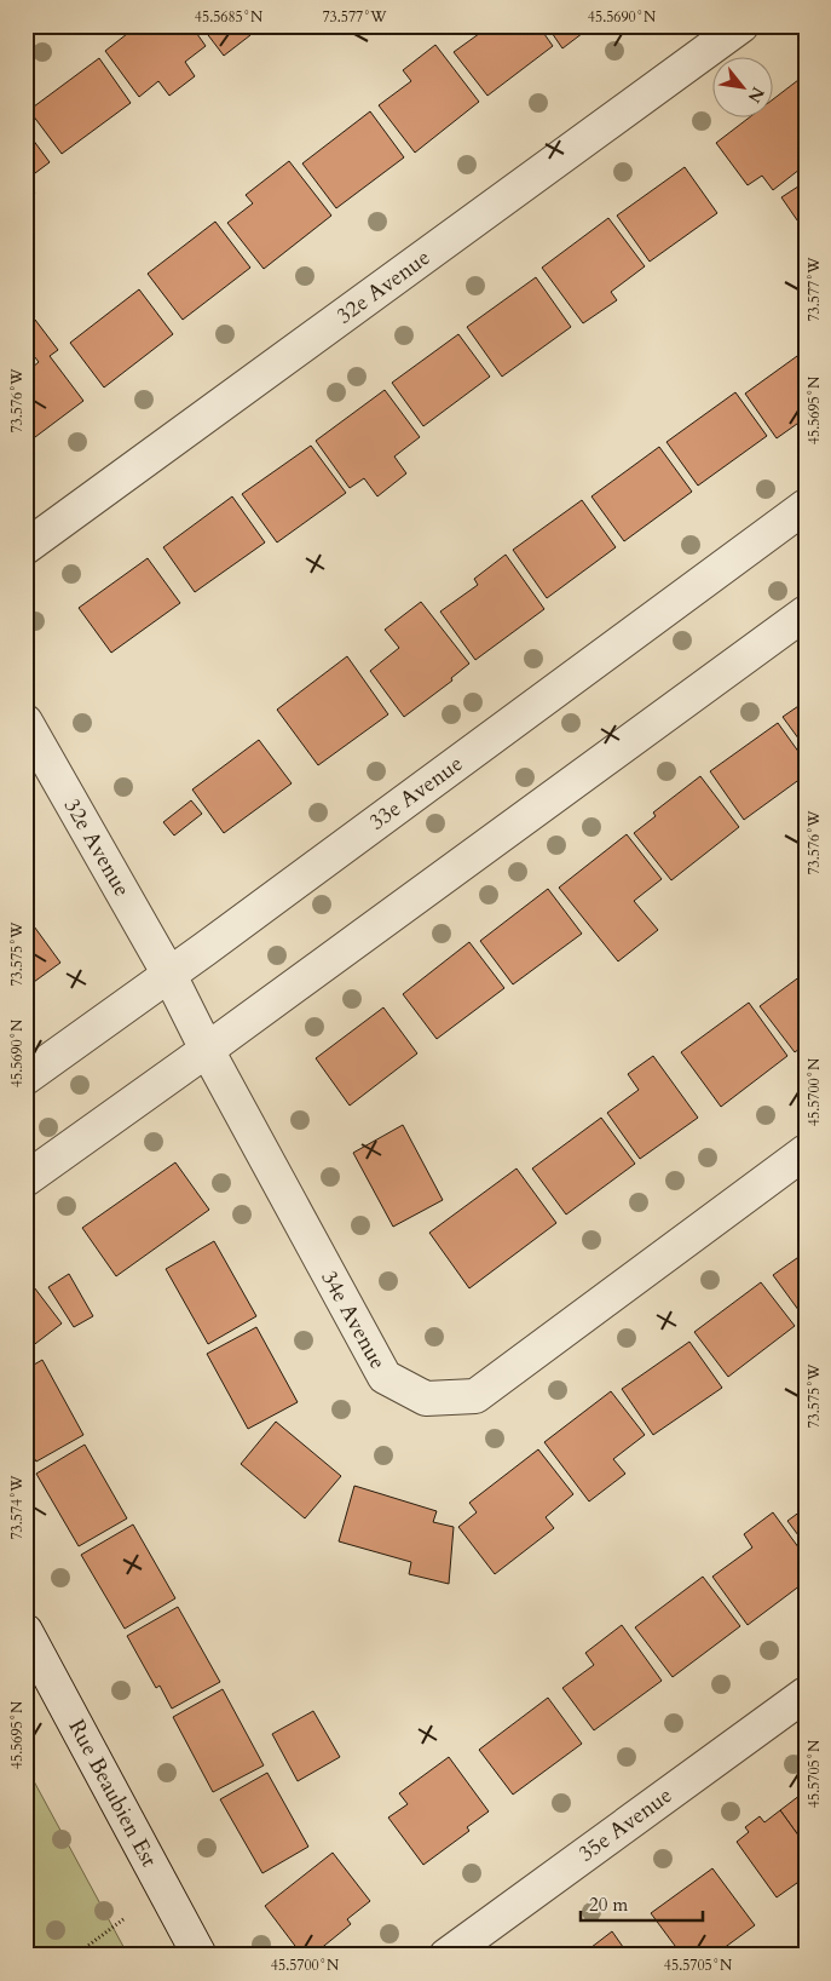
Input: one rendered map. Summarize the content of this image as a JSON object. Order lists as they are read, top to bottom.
{
  "streets": {
    "street": [
      "32e Avenue",
      "33e Avenue",
      "34e Avenue",
      "Rue Beaubien Est",
      "35e Avenue"
    ]
  },
  "crossings": [
    ["32e Avenue", "33e Avenue"],
    ["32e Avenue", "34e Avenue"],
    ["33e Avenue", "34e Avenue"]
  ],
  "scale_bar": "20 m",
  "north": "bottom right",
  "coordinates": [
    "45.5685°N",
    "73.577°W",
    "45.5690°N",
    "73.576°W",
    "45.5695°N",
    "73.575°W",
    "45.5700°N",
    "73.574°W",
    "45.5705°N"
  ]
}
